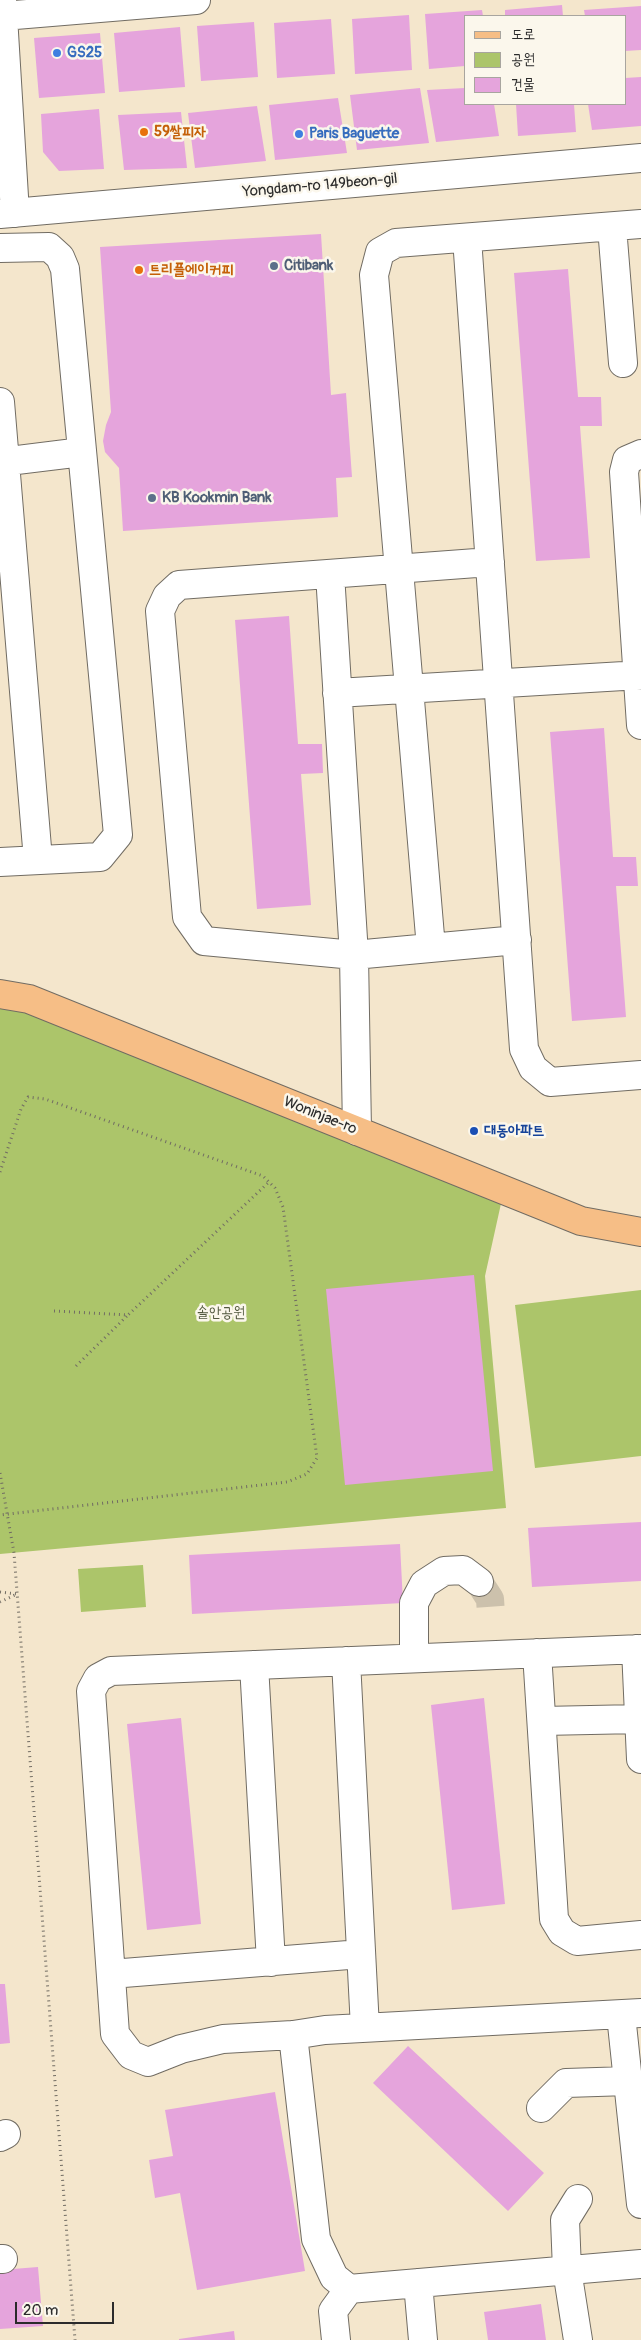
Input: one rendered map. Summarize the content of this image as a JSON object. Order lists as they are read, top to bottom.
{
  "streets": {
    "main road": ["Woninjae-ro"],
    "street": ["Yongdam-ro 149beon-gil"]
  },
  "parks": ["솔안공원"],
  "places": [
    "GS25",
    "59쌀피자",
    "Paris Baguette",
    "Citibank",
    "트리플에이커피",
    "KB Kookmin Bank",
    "대동아파트"
  ],
  "legend": ["도로", "공원", "건물"],
  "scale_bar": "20 m"
}
